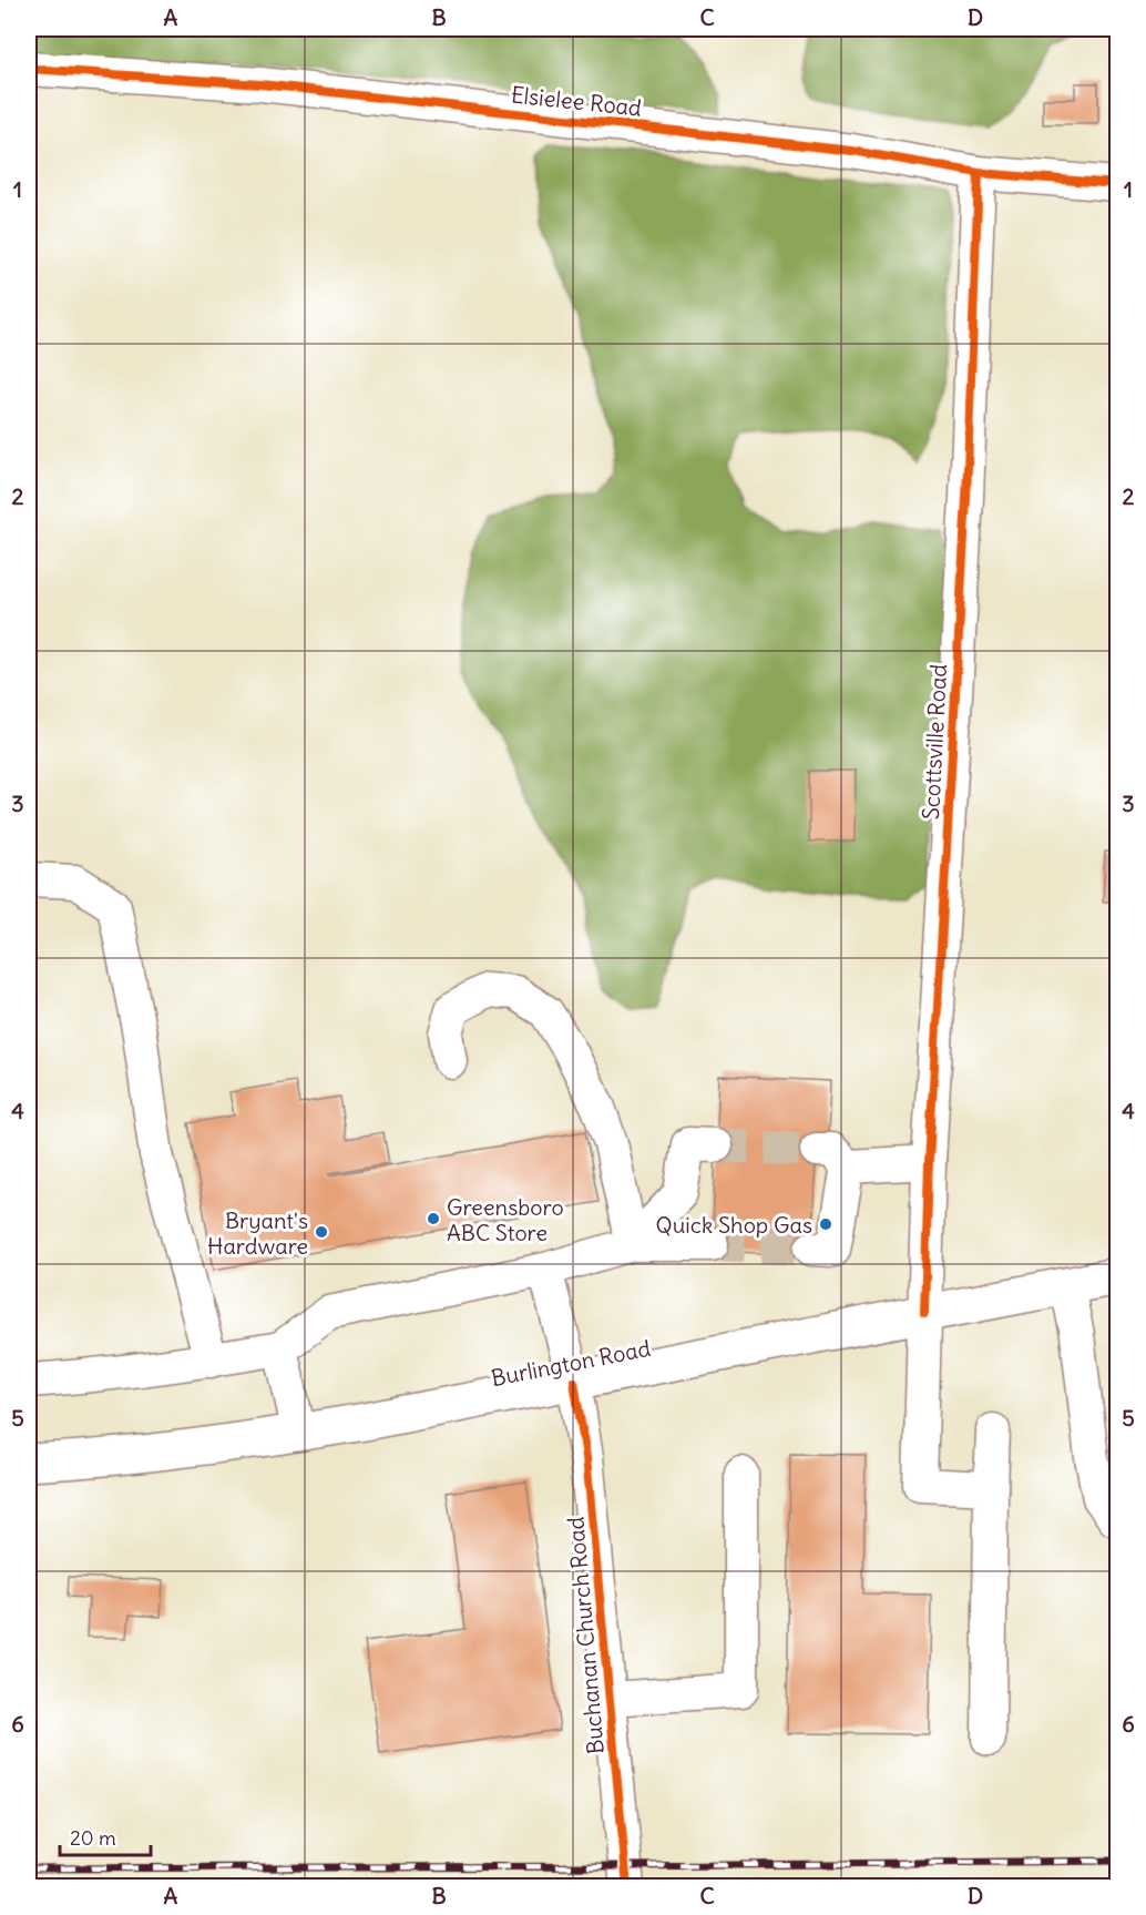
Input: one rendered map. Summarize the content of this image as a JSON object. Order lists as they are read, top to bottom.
{
  "streets": {
    "highway": ["Burlington Road"],
    "street": ["Elsielee Road", "Scottsville Road", "Buchanan Church Road"]
  },
  "crossings": [
    ["Elsielee Road", "Scottsville Road"],
    ["Scottsville Road", "Burlington Road"],
    ["Burlington Road", "Buchanan Church Road"]
  ],
  "places": ["Greensboro ABC Store", "Quick Shop Gas", "Bryant's Hardware"],
  "scale_bar": "20 m",
  "grid": {
    "columns": [
      "A",
      "B",
      "C",
      "D"
    ],
    "rows": [
      "1",
      "2",
      "3",
      "4",
      "5",
      "6"
    ]
  }
}
